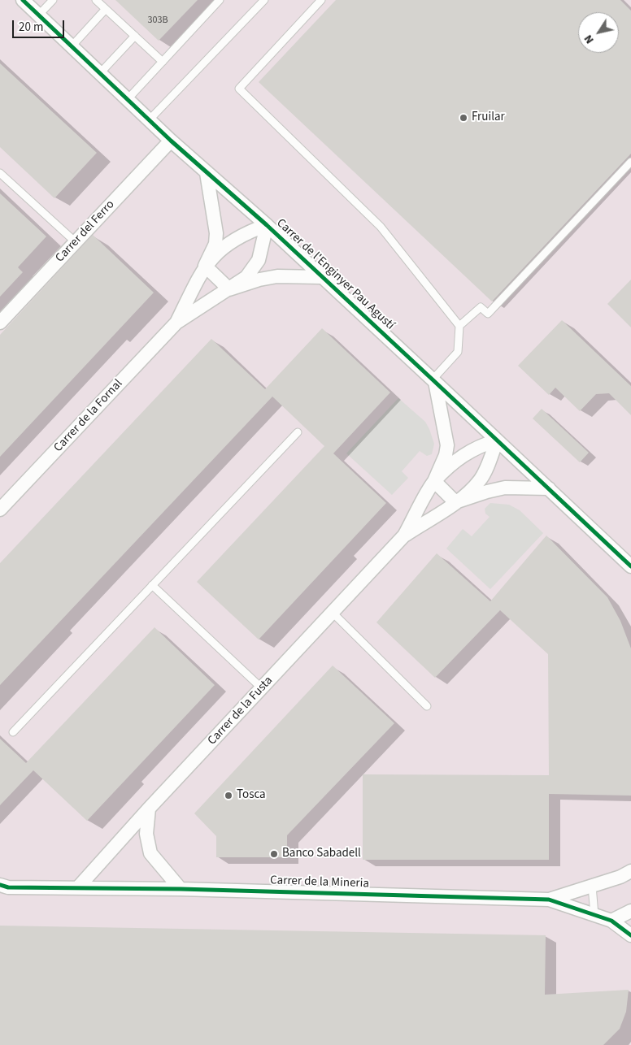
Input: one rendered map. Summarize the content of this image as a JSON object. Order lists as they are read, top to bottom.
{
  "streets": {
    "street": [
      "Carrer del Ferro",
      "Carrer de l'Enginyer Pau Agustí",
      "Carrer de la Fornal",
      "Carrer de la Fusta",
      "Carrer de la Mineria"
    ]
  },
  "crossings": [
    ["Carrer del Ferro", "Carrer de l'Enginyer Pau Agustí"],
    ["Carrer de l'Enginyer Pau Agustí", "Carrer de la Fornal"],
    ["Carrer de l'Enginyer Pau Agustí", "Carrer de la Fusta"],
    ["Carrer de la Fusta", "Carrer de la Mineria"]
  ],
  "places": ["Fruilar", "Tosca", "Banco Sabadell"],
  "house_numbers": ["303B"],
  "scale_bar": "20 m",
  "north": "bottom left"
}
